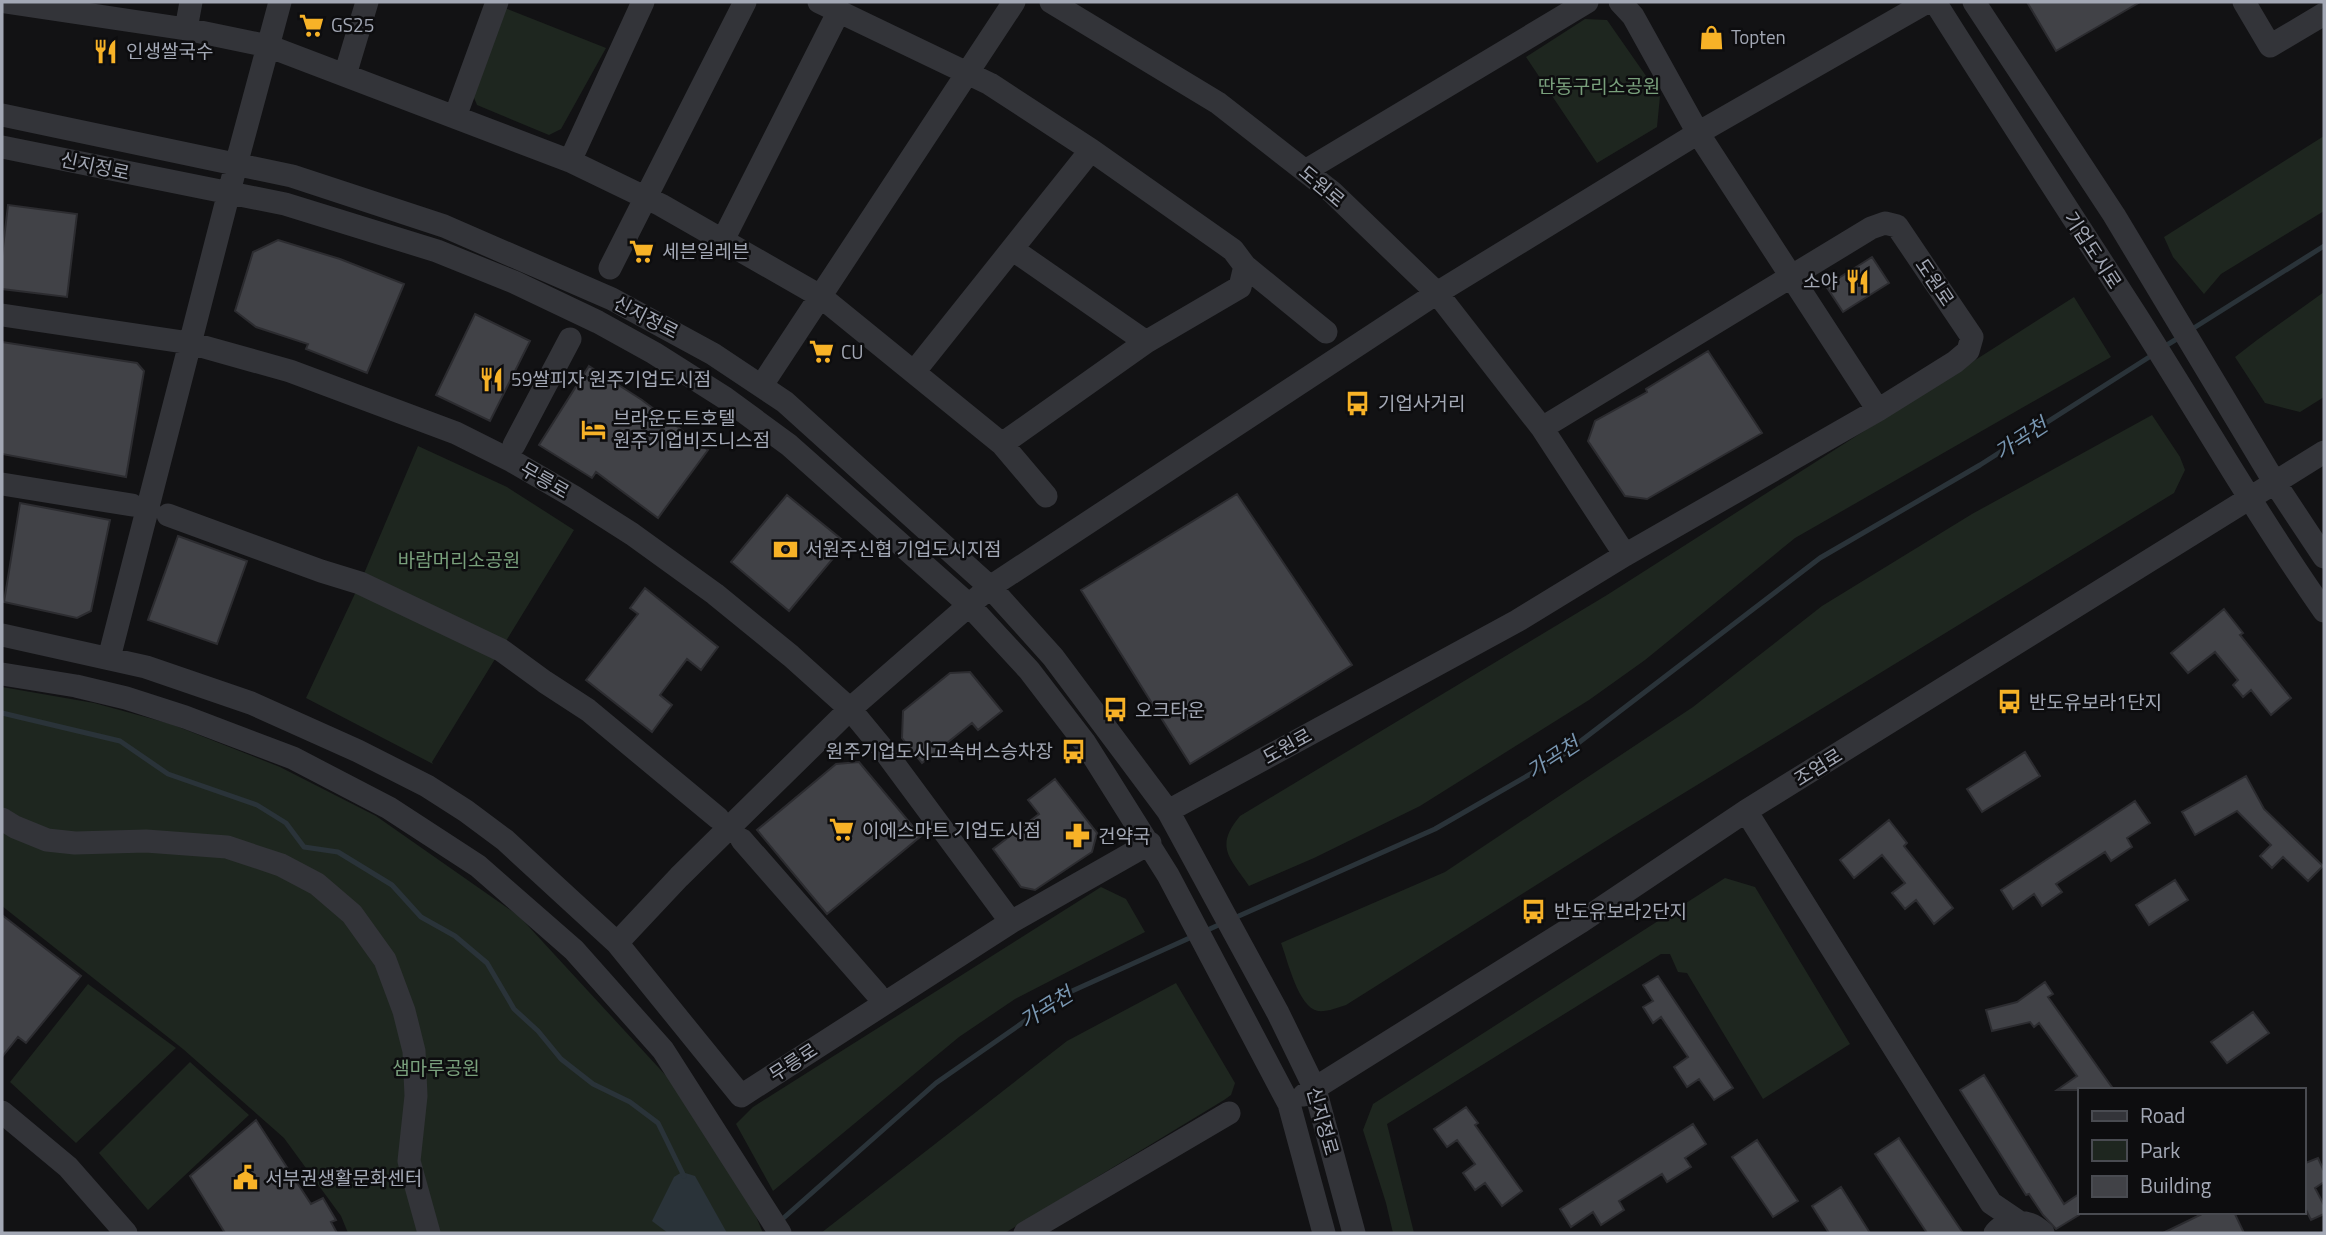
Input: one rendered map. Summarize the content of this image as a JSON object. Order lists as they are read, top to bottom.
{
  "streets": {
    "street": [
      "신지정로",
      "도원로",
      "기업도시로",
      "무릉로",
      "조엄로"
    ]
  },
  "crossings": [
    ["신지정로", "도원로"],
    ["신지정로", "무릉로"],
    ["신지정로", "조엄로"],
    ["기업도시로", "조엄로"]
  ],
  "water": ["가곡천"],
  "parks": ["딴동구리소공원", "바람머리소공원", "샘마루공원"],
  "places": {
    "supermarket": [
      "GS25",
      "세븐일레븐",
      "CU",
      "이에스마트 기업도시점"
    ],
    "shop": ["Topten"],
    "restaurant": ["인생쌀국수", "소야", "59쌀피자 원주기업도시점"],
    "bus stop": [
      "기업사거리",
      "반도유보라1단지",
      "오크타운",
      "원주기업도시고속버스승차장",
      "반도유보라2단지"
    ],
    "hotel": ["브라운도트호텔 원주기업비즈니스점"],
    "bank": ["서원주신협 기업도시지점"],
    "pharmacy": ["건약국"],
    "public building": ["서부권생활문화센터"]
  },
  "legend": ["Road", "Park", "Building"]
}
